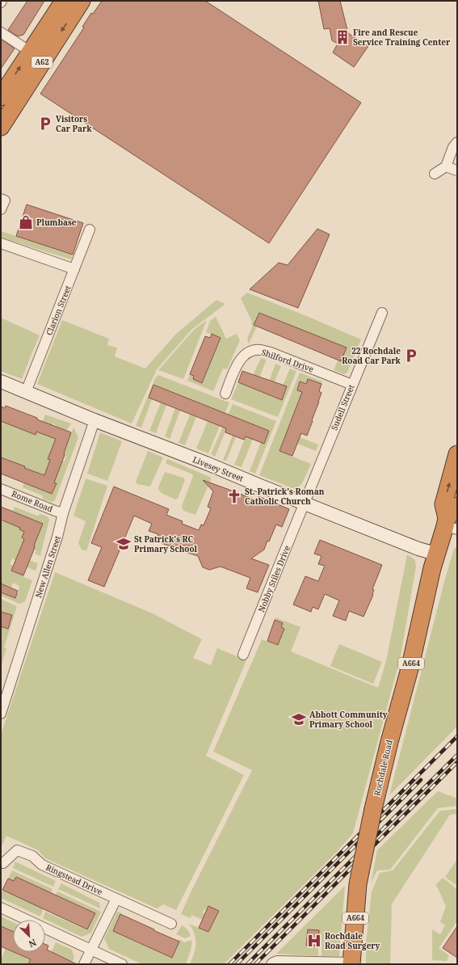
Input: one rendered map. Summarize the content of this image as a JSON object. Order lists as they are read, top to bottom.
{
  "streets": {
    "highway": ["A62", "A664", "Rochdale Road"],
    "street": [
      "Clarion Street",
      "Shilford Drive",
      "Sudell Street",
      "Livesey Street",
      "Rome Road",
      "New Allen Street",
      "Nobby Stiles Drive",
      "Ringstead Drive"
    ]
  },
  "crossings": [
    ["Clarion Street", "Livesey Street"],
    ["Shilford Drive", "Sudell Street"],
    ["Sudell Street", "Livesey Street"],
    ["Sudell Street", "Nobby Stiles Drive"],
    ["Livesey Street", "New Allen Street"],
    ["Livesey Street", "Nobby Stiles Drive"],
    ["Livesey Street", "Rochdale Road"],
    ["Rome Road", "New Allen Street"]
  ],
  "places": {
    "building": ["Fire and Rescue Service Training Center"],
    "parking": ["Visitors Car Park", "22 Rochdale Road Car Park"],
    "shop": ["Plumbase"],
    "church": ["St. Patrick's Roman Catholic Church"],
    "school or university": ["St Patrick's RC Primary School", "Abbott Community Primary School"],
    "hospital": ["Rochdale Road Surgery"]
  },
  "north": "bottom right"
}
